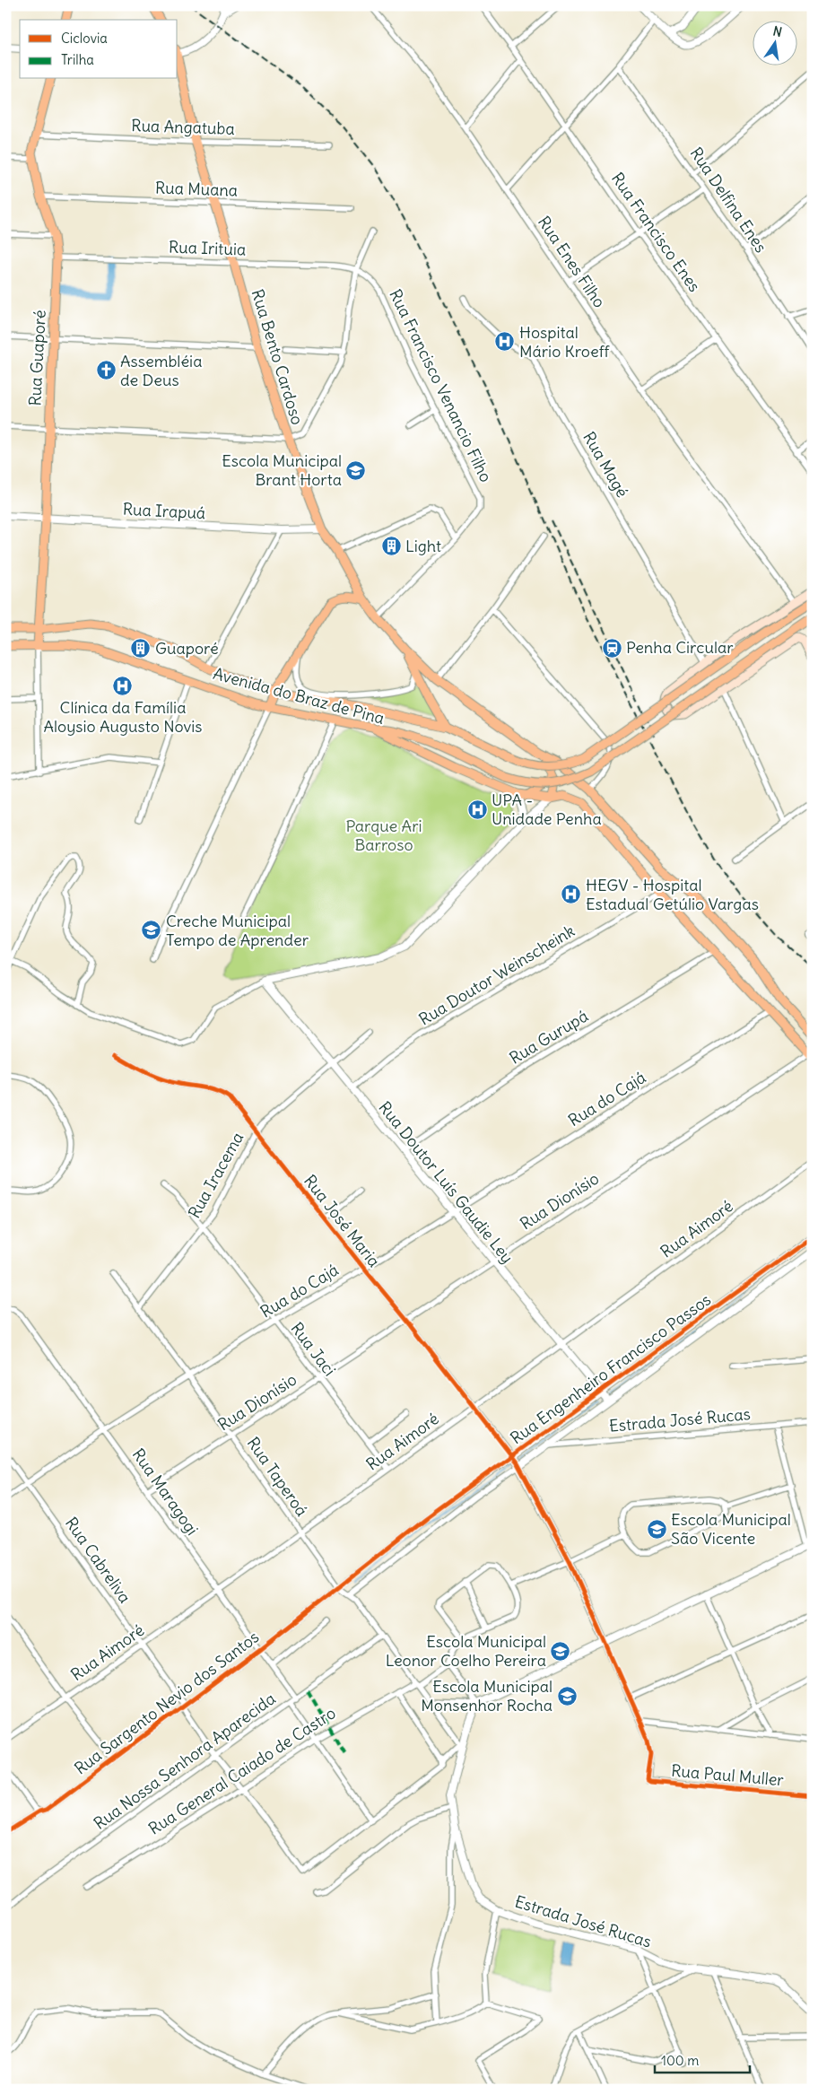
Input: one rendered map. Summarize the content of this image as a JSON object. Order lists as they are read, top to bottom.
{
  "streets": {
    "main road": ["Rua Bento Cardoso", "Rua Guaporé", "Avenida do Braz de Pina"],
    "street": [
      "Rua Angatuba",
      "Rua Muana",
      "Rua Delfina Enes",
      "Rua Francisco Enes",
      "Rua Irituia",
      "Rua Enes Filho",
      "Rua Francisco Venancio Filho",
      "Rua Magé",
      "Rua Irapuá",
      "Rua Doutor Weinscheink",
      "Rua Gurupá",
      "Rua do Cajá",
      "Rua Iracema",
      "Rua Doutor Luís Gaudie Ley",
      "Rua Dionísio",
      "Rua José Maria",
      "Rua Aimoré",
      "Rua Jaci",
      "Rua Engenheiro Francisco Passos",
      "Estrada José Rucas",
      "Rua Taperoá",
      "Rua Maragogi",
      "Rua Cabreliva",
      "Rua Sargento Nevio dos Santos",
      "Rua Nossa Senhora Aparecida",
      "Rua General Caiado de Castro",
      "Rua Paul Muller"
    ]
  },
  "crossings": [
    ["Rua Angatuba", "Rua Bento Cardoso"],
    ["Rua Angatuba", "Rua Guaporé"],
    ["Rua Muana", "Rua Bento Cardoso"],
    ["Rua Muana", "Rua Guaporé"],
    ["Rua Irituia", "Rua Bento Cardoso"],
    ["Rua Irituia", "Rua Guaporé"],
    ["Rua Irituia", "Rua Francisco Venancio Filho"],
    ["Rua Bento Cardoso", "Rua Francisco Venancio Filho"],
    ["Rua Bento Cardoso", "Rua Irapuá"],
    ["Rua Guaporé", "Rua Irapuá"],
    ["Rua Guaporé", "Avenida do Braz de Pina"],
    ["Avenida do Braz de Pina", "Rua Doutor Weinscheink"],
    ["Avenida do Braz de Pina", "Rua Gurupá"],
    ["Avenida do Braz de Pina", "Rua do Cajá"],
    ["Avenida do Braz de Pina", "Rua Dionísio"],
    ["Rua Doutor Weinscheink", "Rua Doutor Luís Gaudie Ley"],
    ["Rua Gurupá", "Rua Doutor Luís Gaudie Ley"],
    ["Rua do Cajá", "Rua Doutor Luís Gaudie Ley"],
    ["Rua do Cajá", "Rua José Maria"],
    ["Rua do Cajá", "Rua Jaci"],
    ["Rua do Cajá", "Rua Taperoá"],
    ["Rua do Cajá", "Rua Maragogi"],
    ["Rua do Cajá", "Rua Cabreliva"],
    ["Rua Iracema", "Rua Doutor Luís Gaudie Ley"],
    ["Rua Iracema", "Rua José Maria"],
    ["Rua Iracema", "Rua Jaci"],
    ["Rua Iracema", "Rua Taperoá"],
    ["Rua Doutor Luís Gaudie Ley", "Rua Dionísio"],
    ["Rua Doutor Luís Gaudie Ley", "Rua Aimoré"],
    ["Rua Doutor Luís Gaudie Ley", "Rua Engenheiro Francisco Passos"],
    ["Rua Dionísio", "Rua José Maria"],
    ["Rua Dionísio", "Rua Jaci"],
    ["Rua Dionísio", "Rua Taperoá"],
    ["Rua Dionísio", "Rua Maragogi"],
    ["Rua José Maria", "Rua Aimoré"],
    ["Rua José Maria", "Rua Engenheiro Francisco Passos"],
    ["Rua Aimoré", "Rua Jaci"],
    ["Rua Aimoré", "Rua Taperoá"],
    ["Rua Aimoré", "Rua Maragogi"],
    ["Rua Aimoré", "Rua Cabreliva"],
    ["Rua Engenheiro Francisco Passos", "Estrada José Rucas"],
    ["Rua Engenheiro Francisco Passos", "Rua Taperoá"],
    ["Rua Engenheiro Francisco Passos", "Rua Sargento Nevio dos Santos"],
    ["Rua Taperoá", "Rua Sargento Nevio dos Santos"],
    ["Rua Maragogi", "Rua Sargento Nevio dos Santos"],
    ["Rua Maragogi", "Rua Nossa Senhora Aparecida"],
    ["Rua Cabreliva", "Rua Sargento Nevio dos Santos"],
    ["Rua Cabreliva", "Rua Nossa Senhora Aparecida"],
    ["Rua Cabreliva", "Rua General Caiado de Castro"]
  ],
  "parks": ["Parque Ari Barroso"],
  "places": {
    "hospital": [
      "Hospital Mário Kroeff",
      "Clínica da Família Aloysio Augusto Novis",
      "UPA - Unidade Penha",
      "HEGV - Hospital Estadual Getúlio Vargas"
    ],
    "church": ["Assembléia de Deus"],
    "school or university": [
      "Escola Municipal Brant Horta",
      "Creche Municipal Tempo de Aprender",
      "Escola Municipal São Vicente",
      "Escola Municipal Leonor Coelho Pereira",
      "Escola Municipal Monsenhor Rocha"
    ],
    "building": ["Light", "Guaporé"],
    "station": ["Penha Circular"]
  },
  "legend": ["Ciclovia", "Trilha"],
  "scale_bar": "100 m",
  "north": "top"
}
